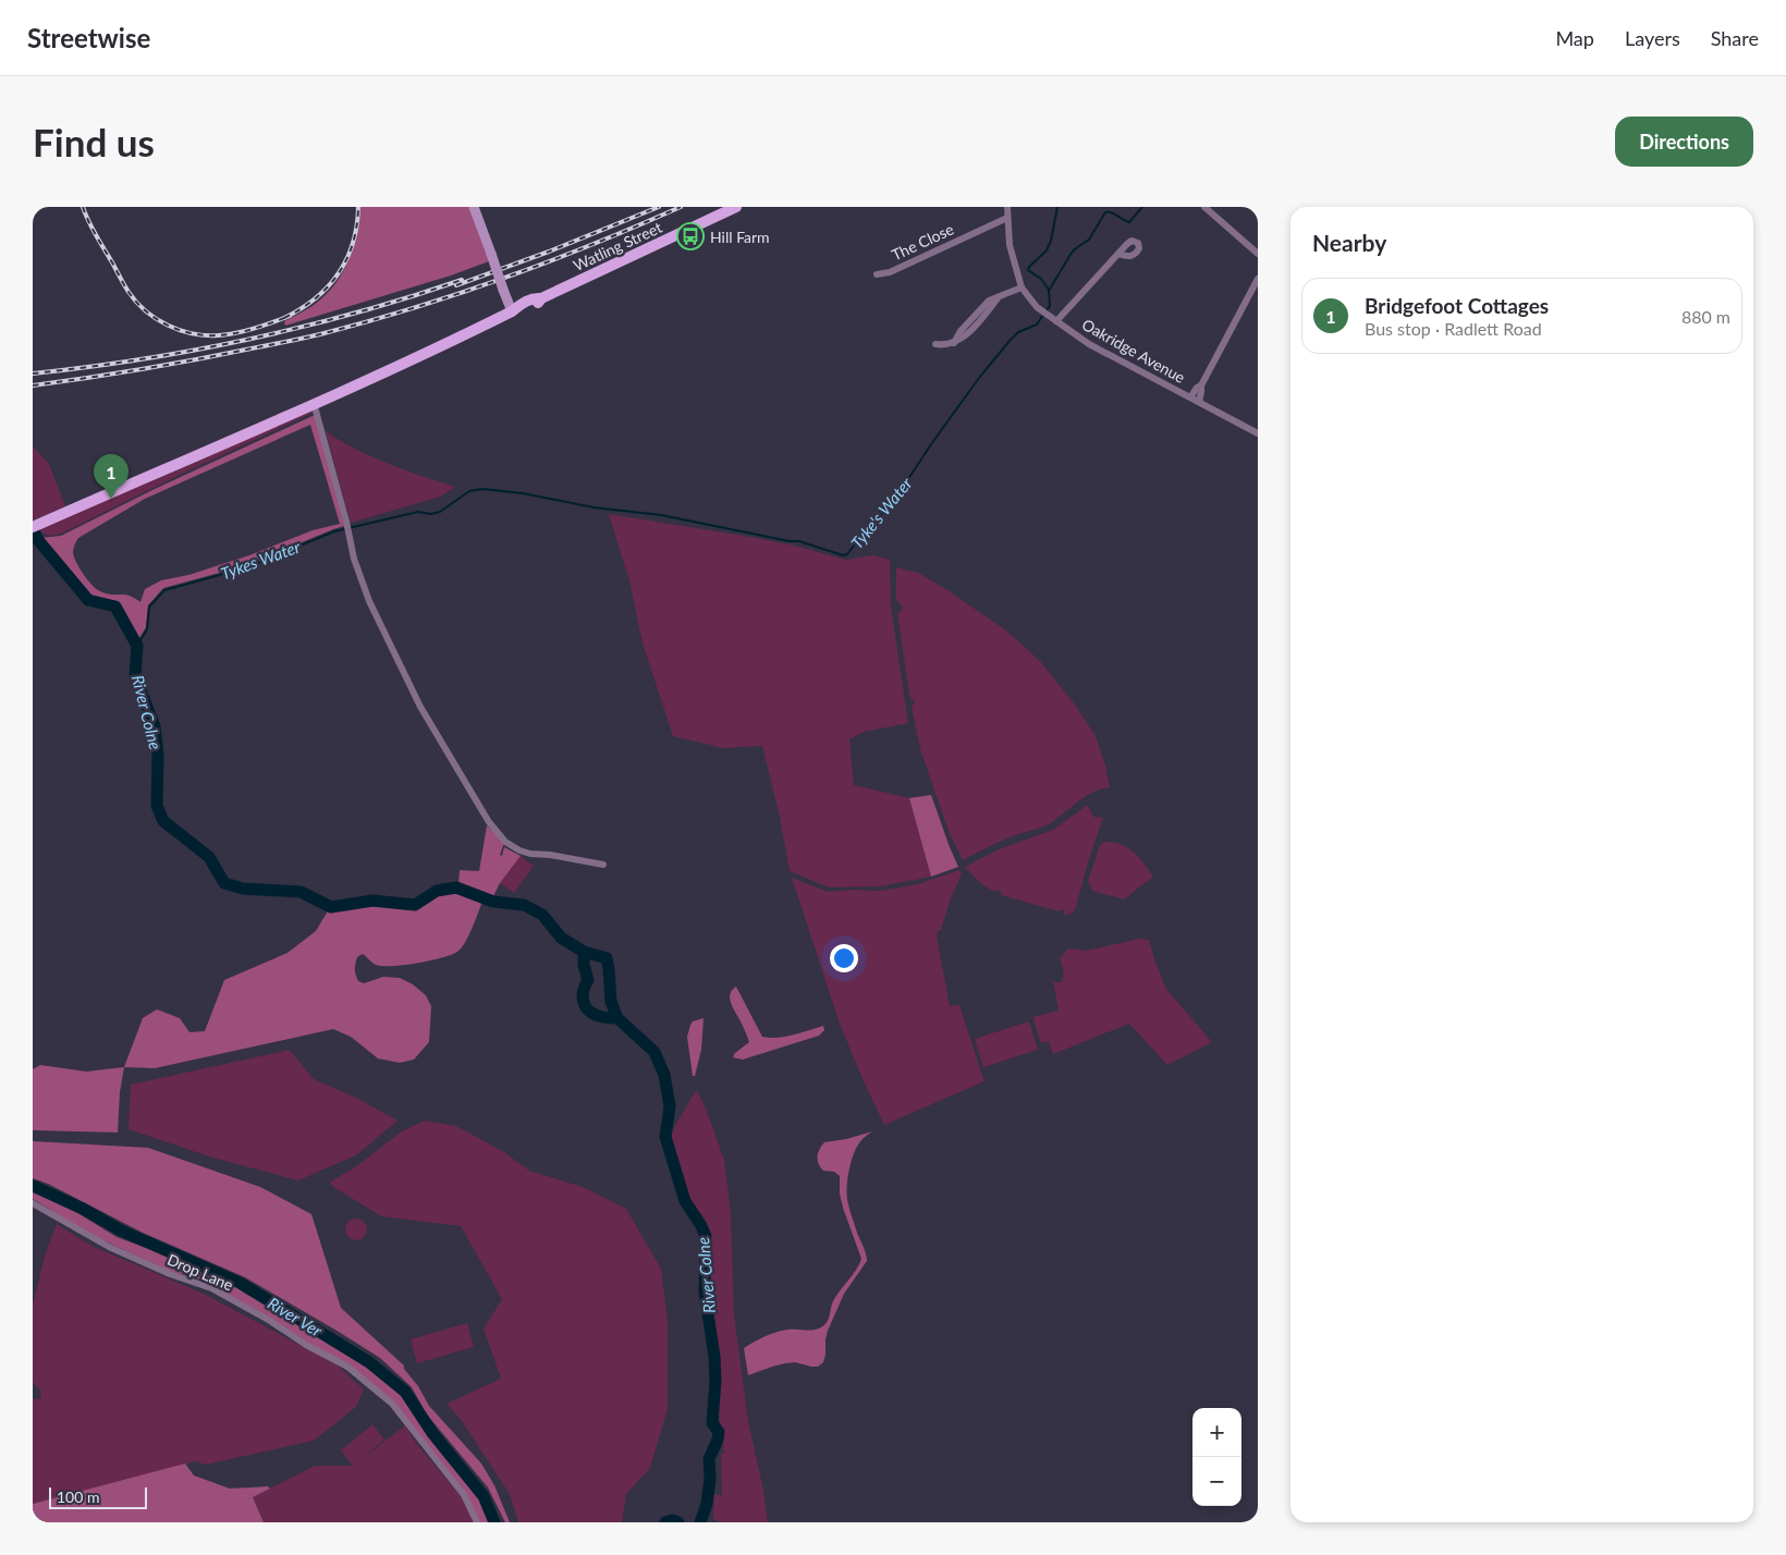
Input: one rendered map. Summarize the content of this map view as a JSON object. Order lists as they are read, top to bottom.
{
  "streets": {
    "main road": ["Watling Street"],
    "street": ["The Close", "Oakridge Avenue", "Drop Lane"]
  },
  "crossings": [
    ["The Close", "Oakridge Avenue"]
  ],
  "water": [
    "Tyke's Water",
    "Tykes Water",
    "River Colne",
    "River Ver"
  ],
  "places": {
    "bus stop": ["Hill Farm"]
  },
  "scale_bar": "100 m",
  "page": {
    "header": "Streetwise",
    "nav": ["Map", "Layers", "Share"],
    "buttons": "Directions",
    "title": "Find us",
    "heading": "Nearby",
    "list": [
      {
        "mark": "1",
        "name": "Bridgefoot Cottages",
        "note": "Bus stop · Radlett Road",
        "value": "880 m"
      }
    ],
    "pins": "1",
    "map_buttons": ["+", "−"],
    "scale": "100 m"
  }
}
